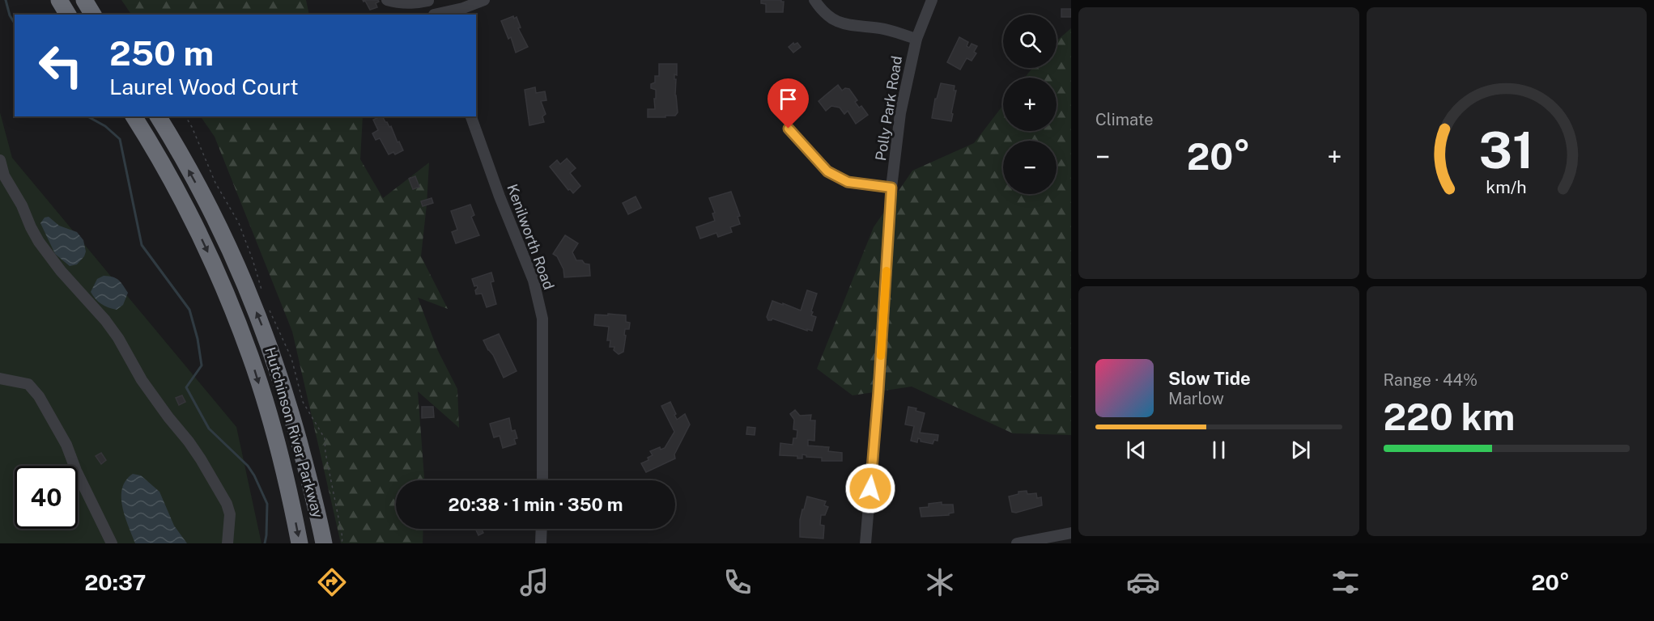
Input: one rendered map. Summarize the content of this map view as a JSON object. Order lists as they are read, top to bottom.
{
  "streets": {
    "highway": ["Hutchinson River Parkway"],
    "street": ["Polly Park Road", "Kenilworth Road"]
  },
  "page": {
    "tile": [
      "Climate",
      ["Range · 44%", "220 km"]
    ],
    "map_buttons": ["+", "−"],
    "turn": ["250 m", "Laurel Wood Court"],
    "heat": ["−", "20°", "+"],
    "song": ["Slow Tide", "Marlow"],
    "limit": "40",
    "trip": "20:38 · 1 min · 350 m",
    "tabs": ["20:37", "20°"],
    "gauge": ["31", "km/h"]
  }
}
